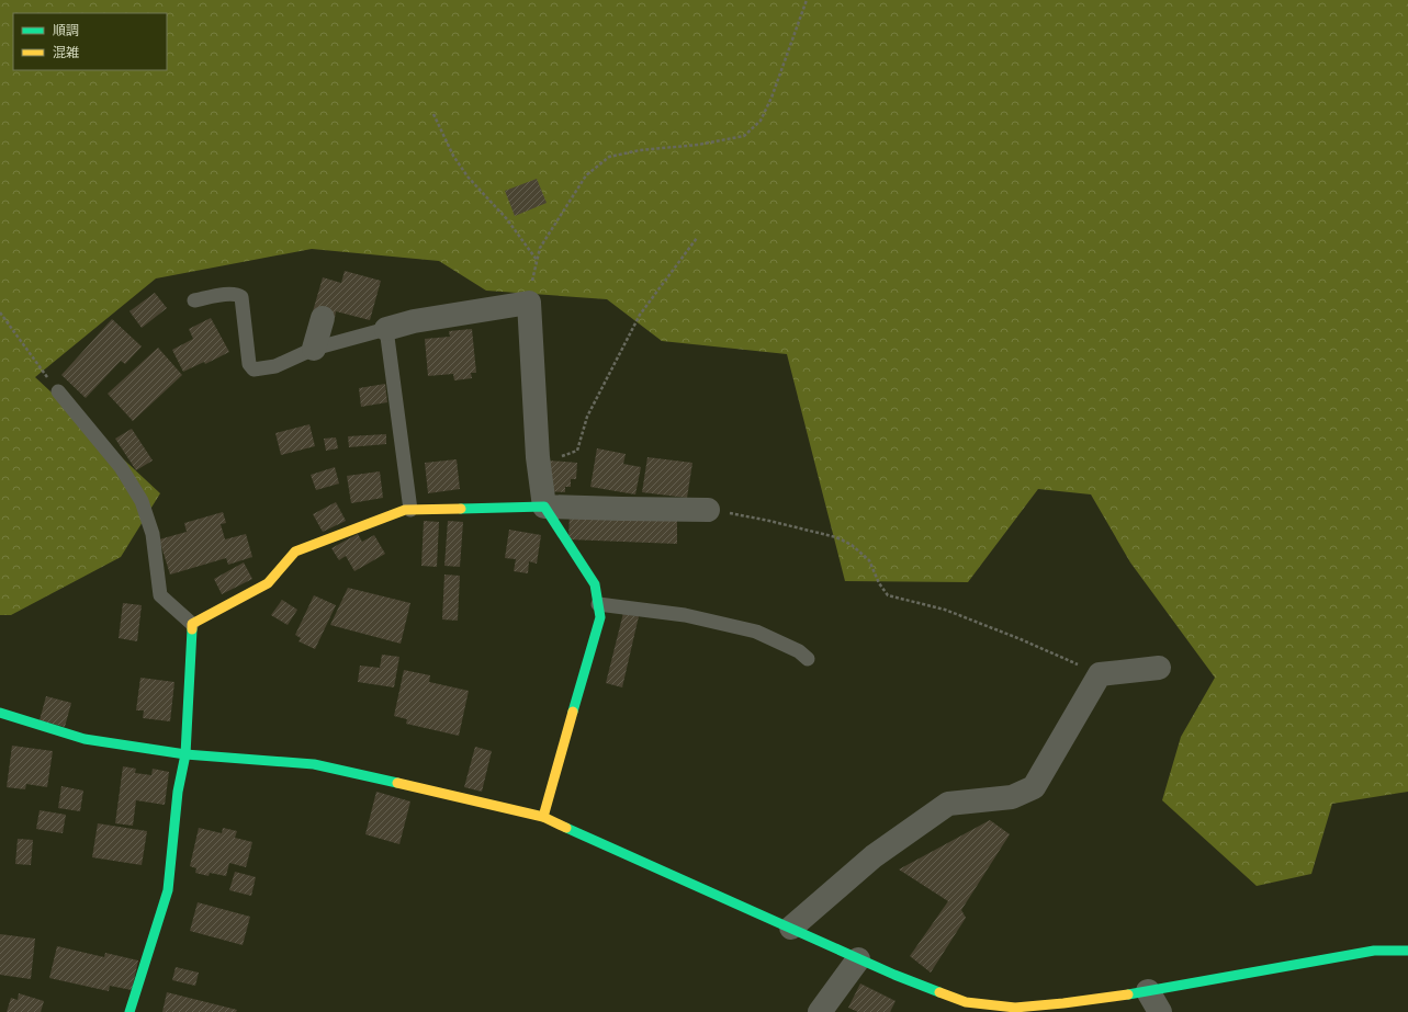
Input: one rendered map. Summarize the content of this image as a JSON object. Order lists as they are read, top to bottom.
{
  "legend": ["順調", "混雑"]
}
